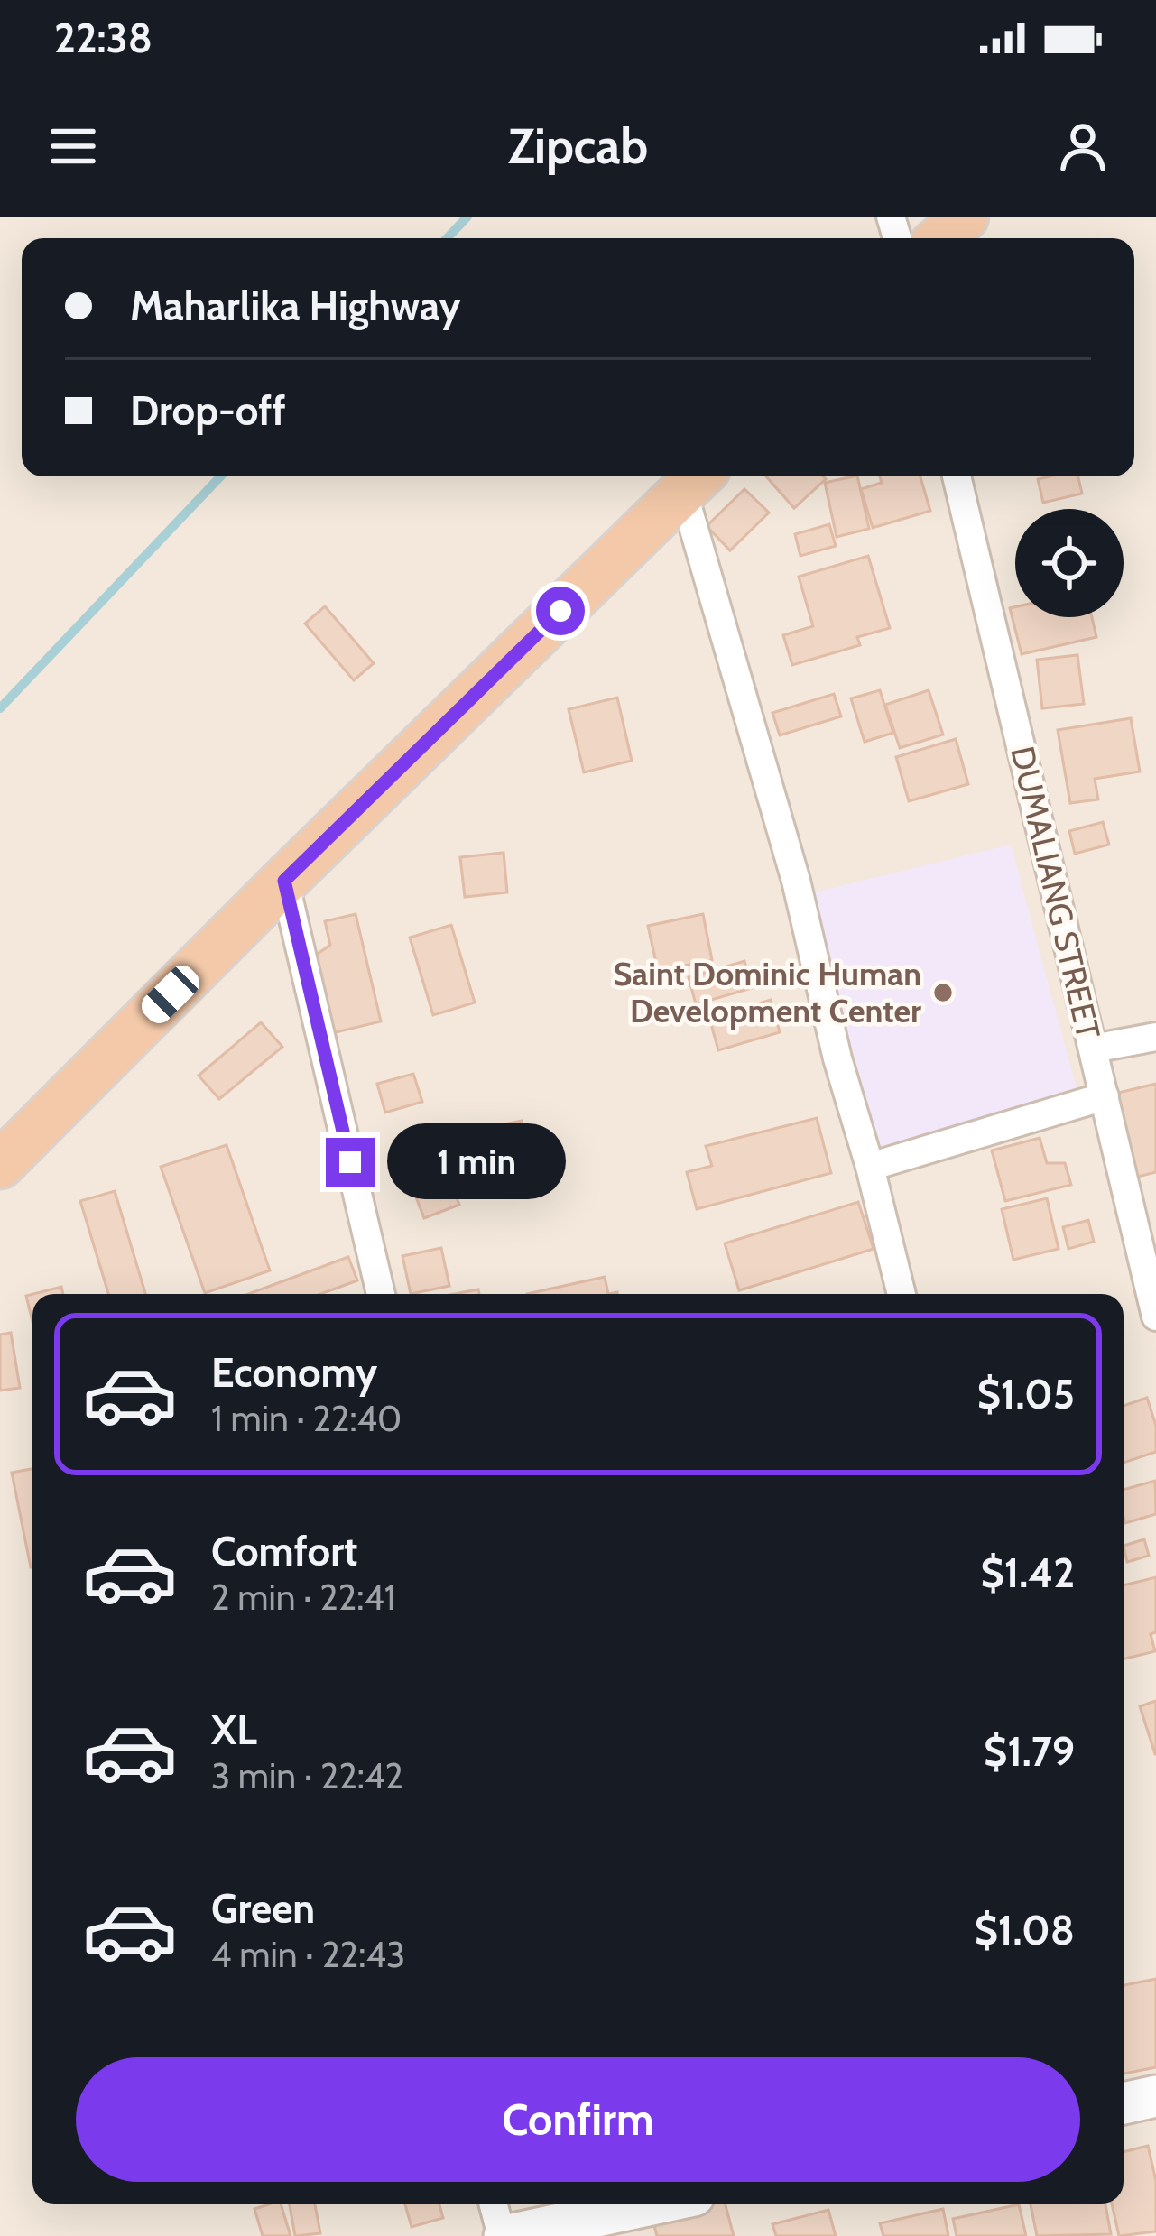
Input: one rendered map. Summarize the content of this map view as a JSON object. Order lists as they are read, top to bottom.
{
  "streets": {
    "street": ["DUMALIANG STREET"]
  },
  "places": ["Saint Dominic Human Development Center"],
  "page": {
    "status": "22:38",
    "header": "Zipcab",
    "banner": ["Maharlika Highway", "Drop-off"],
    "bubble": "1 min",
    "list": [
      {
        "name": "Economy",
        "note": "1 min · 22:40",
        "value": "$1.05"
      },
      {
        "name": "Comfort",
        "note": "2 min · 22:41",
        "value": "$1.42"
      },
      {
        "name": "XL",
        "note": "3 min · 22:42",
        "value": "$1.79"
      },
      {
        "name": "Green",
        "note": "4 min · 22:43",
        "value": "$1.08"
      }
    ],
    "buttons": "Confirm"
  }
}
